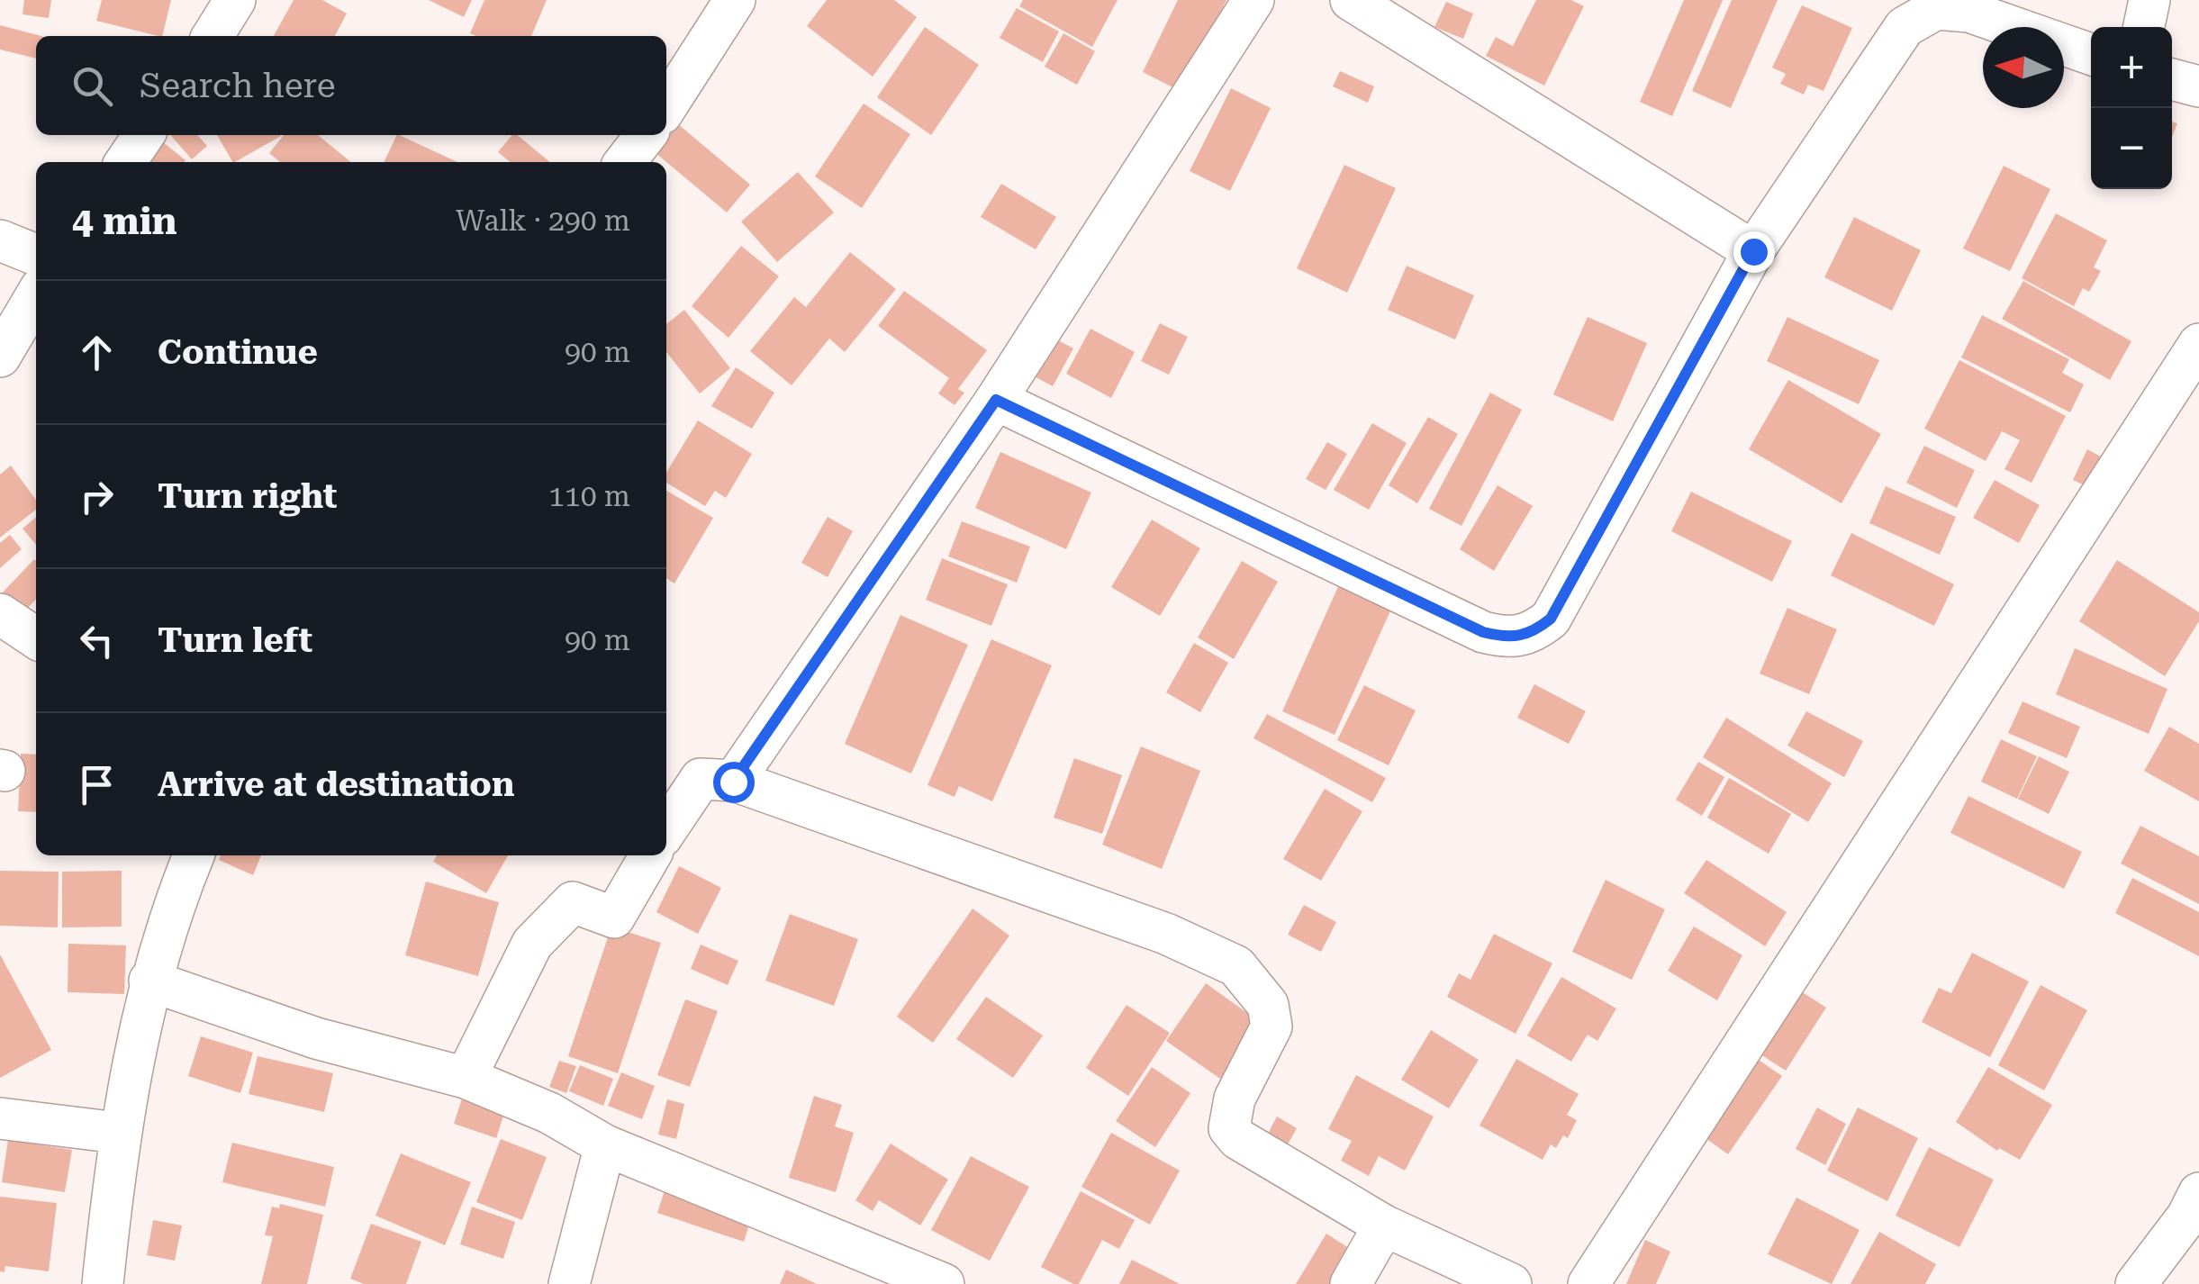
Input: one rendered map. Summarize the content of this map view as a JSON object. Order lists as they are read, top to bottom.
{
  "north": "left",
  "page": {
    "map_buttons": ["+", "−"],
    "search": "Search here",
    "heading": ["4 min", "Walk · 290 m"],
    "list": [
      ["Continue", "90 m"],
      ["Turn right", "110 m"],
      ["Turn left", "90 m"],
      "Arrive at destination"
    ]
  }
}
